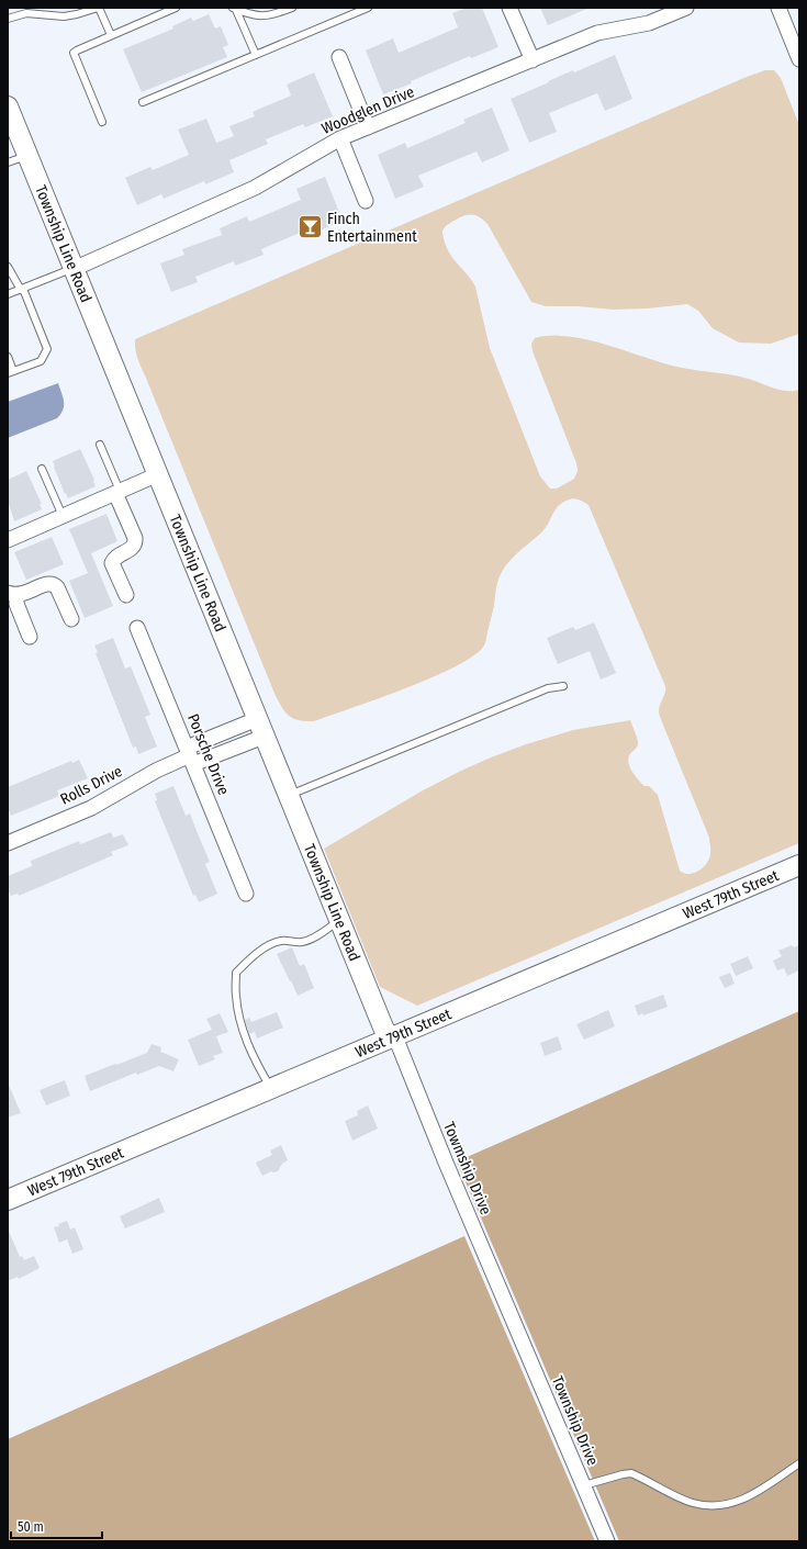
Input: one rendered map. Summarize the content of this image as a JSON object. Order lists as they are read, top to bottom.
{
  "streets": {
    "main road": ["Township Line Road", "West 79th Street"],
    "street": [
      "Woodglen Drive",
      "Porsche Drive",
      "Rolls Drive",
      "Towmship Drive",
      "Township Drive"
    ]
  },
  "crossings": [
    ["Woodglen Drive", "Township Line Road"],
    ["Township Line Road", "Rolls Drive"],
    ["Township Line Road", "West 79th Street"],
    ["Township Line Road", "Towmship Drive"],
    ["Porsche Drive", "Rolls Drive"],
    ["West 79th Street", "Towmship Drive"],
    ["Towmship Drive", "Township Drive"]
  ],
  "places": {
    "bar": ["Finch Entertainment"]
  },
  "scale_bar": "50 m"
}
